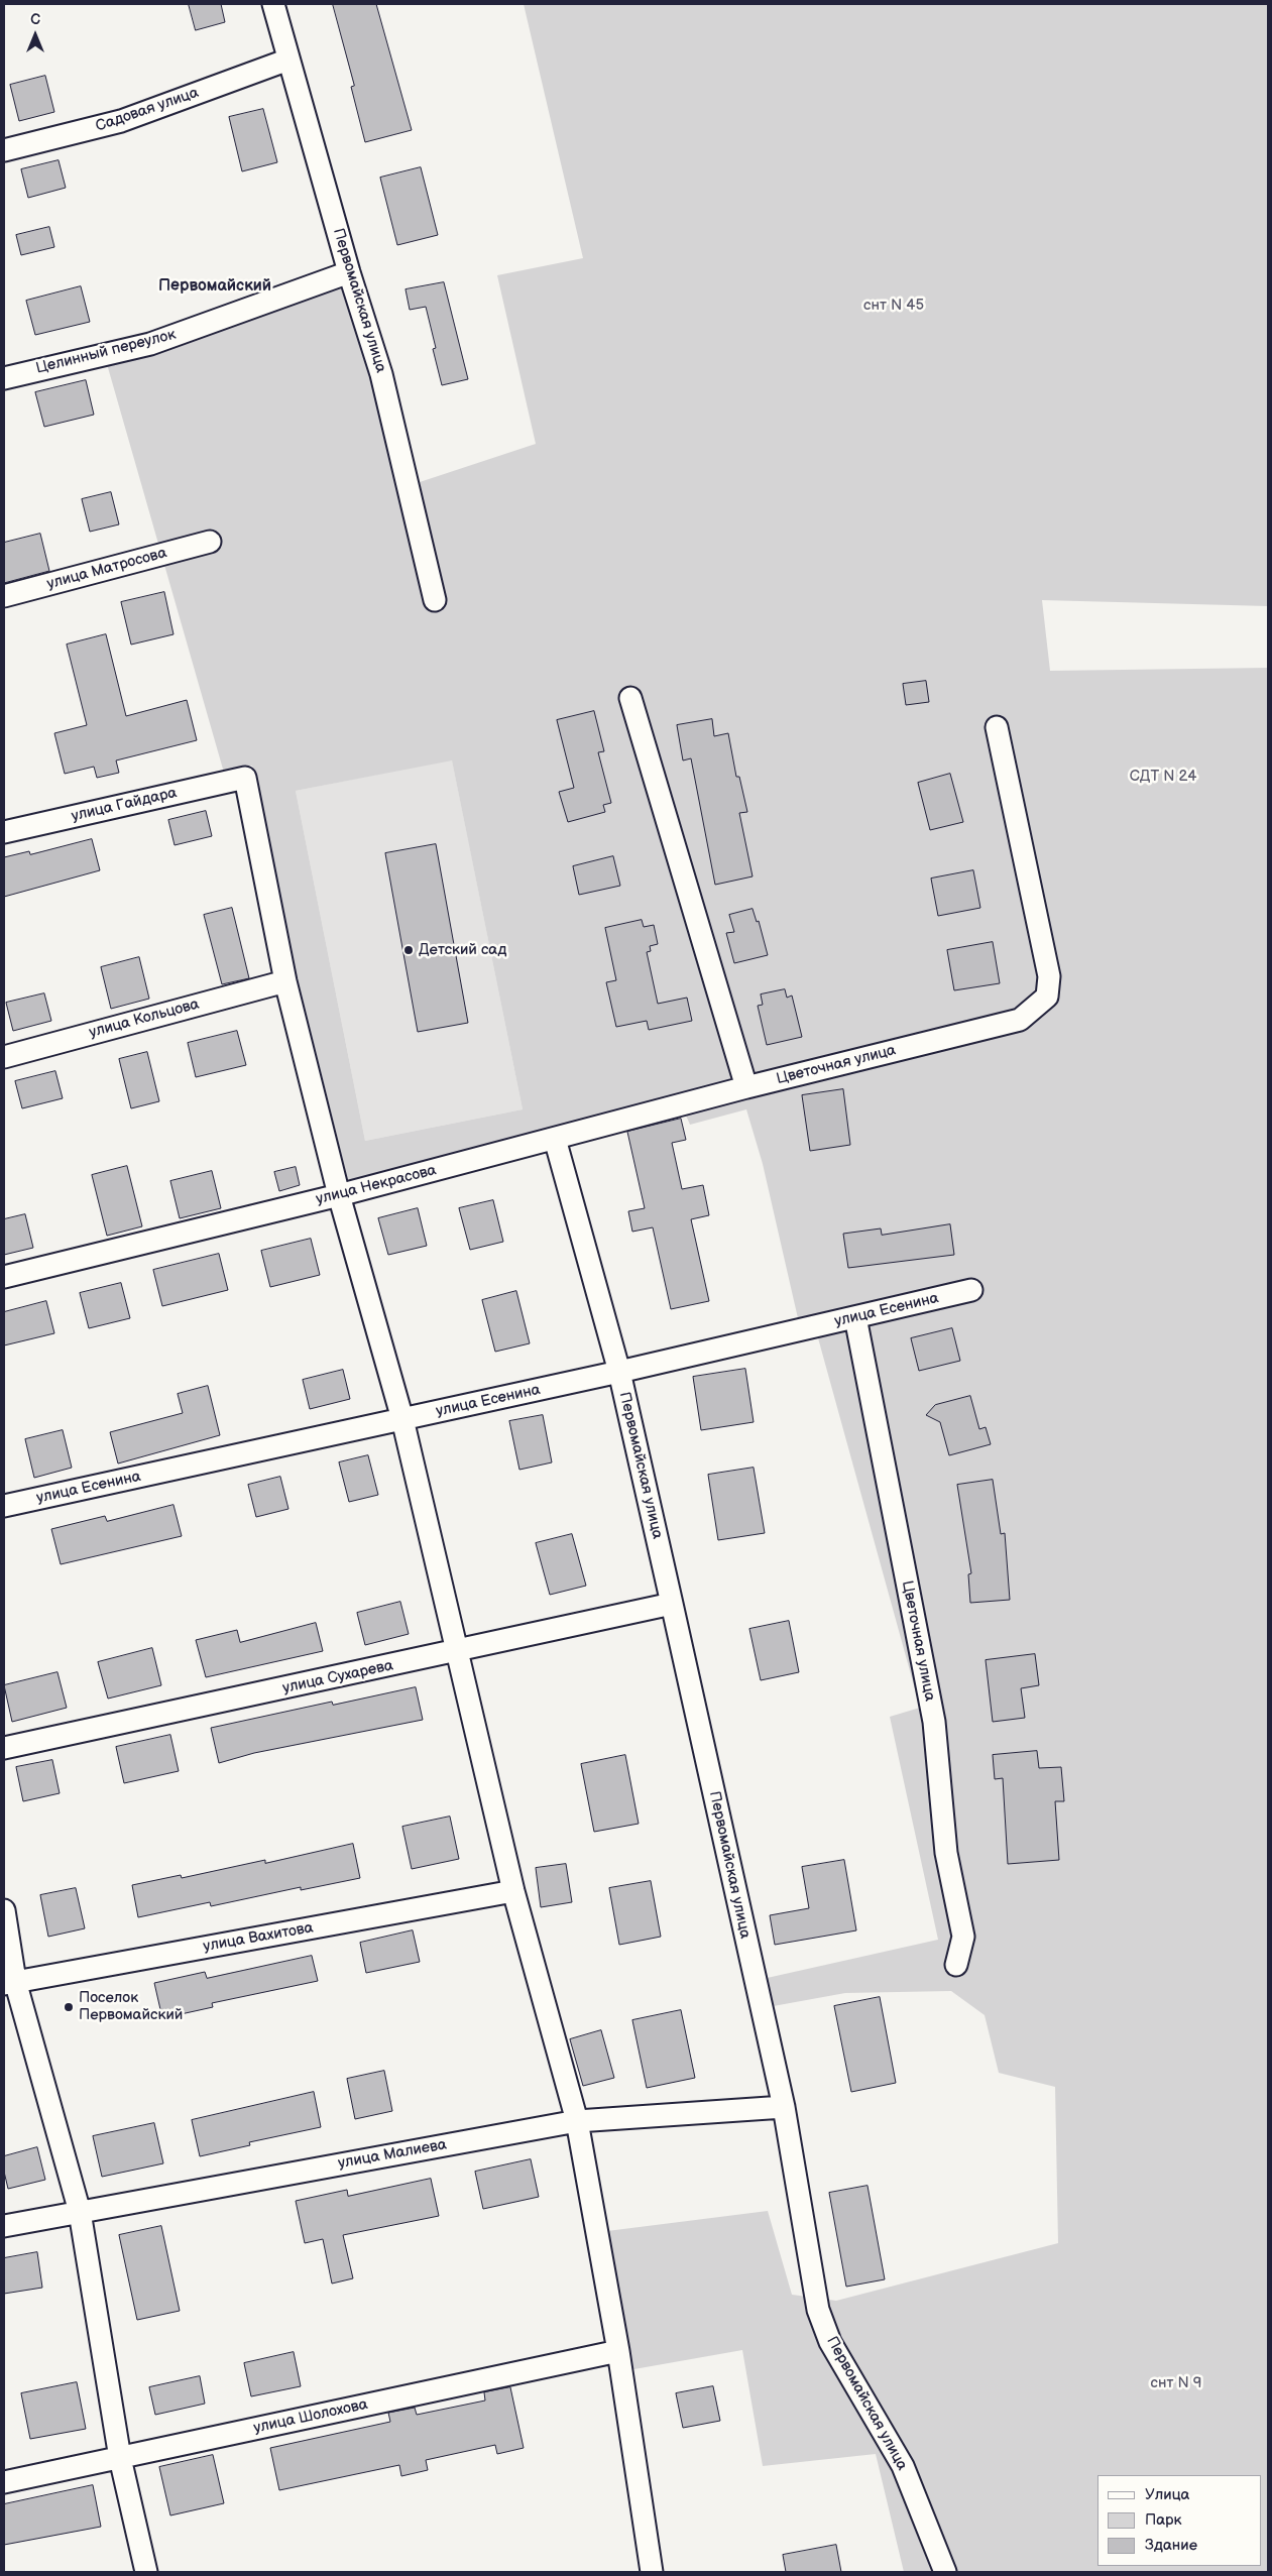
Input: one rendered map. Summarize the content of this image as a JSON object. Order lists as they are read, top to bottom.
{
  "streets": {
    "street": [
      "Садовая улица",
      "Первомайская улица",
      "Целинный переулок",
      "улица Матросова",
      "улица Гайдара",
      "улица Кольцова",
      "Цветочная улица",
      "улица Некрасова",
      "улица Есенина",
      "улица Сухарева",
      "улица Вахитова",
      "улица Малиева",
      "улица Шолохова"
    ]
  },
  "crossings": [
    ["Садовая улица", "Первомайская улица"],
    ["Первомайская улица", "Целинный переулок"],
    ["Первомайская улица", "улица Некрасова"],
    ["Первомайская улица", "улица Есенина"],
    ["Первомайская улица", "улица Сухарева"],
    ["Первомайская улица", "улица Малиева"],
    ["улица Гайдара", "улица Кольцова"],
    ["Цветочная улица", "улица Некрасова"],
    ["Цветочная улица", "улица Есенина"]
  ],
  "districts": ["Первомайский"],
  "parks": ["снт N 45", "СДТ N 24", "снт N 9"],
  "places": ["Детский сад", "Поселок Первомайский"],
  "legend": ["Улица", "Парк", "Здание"],
  "north": "top"
}
